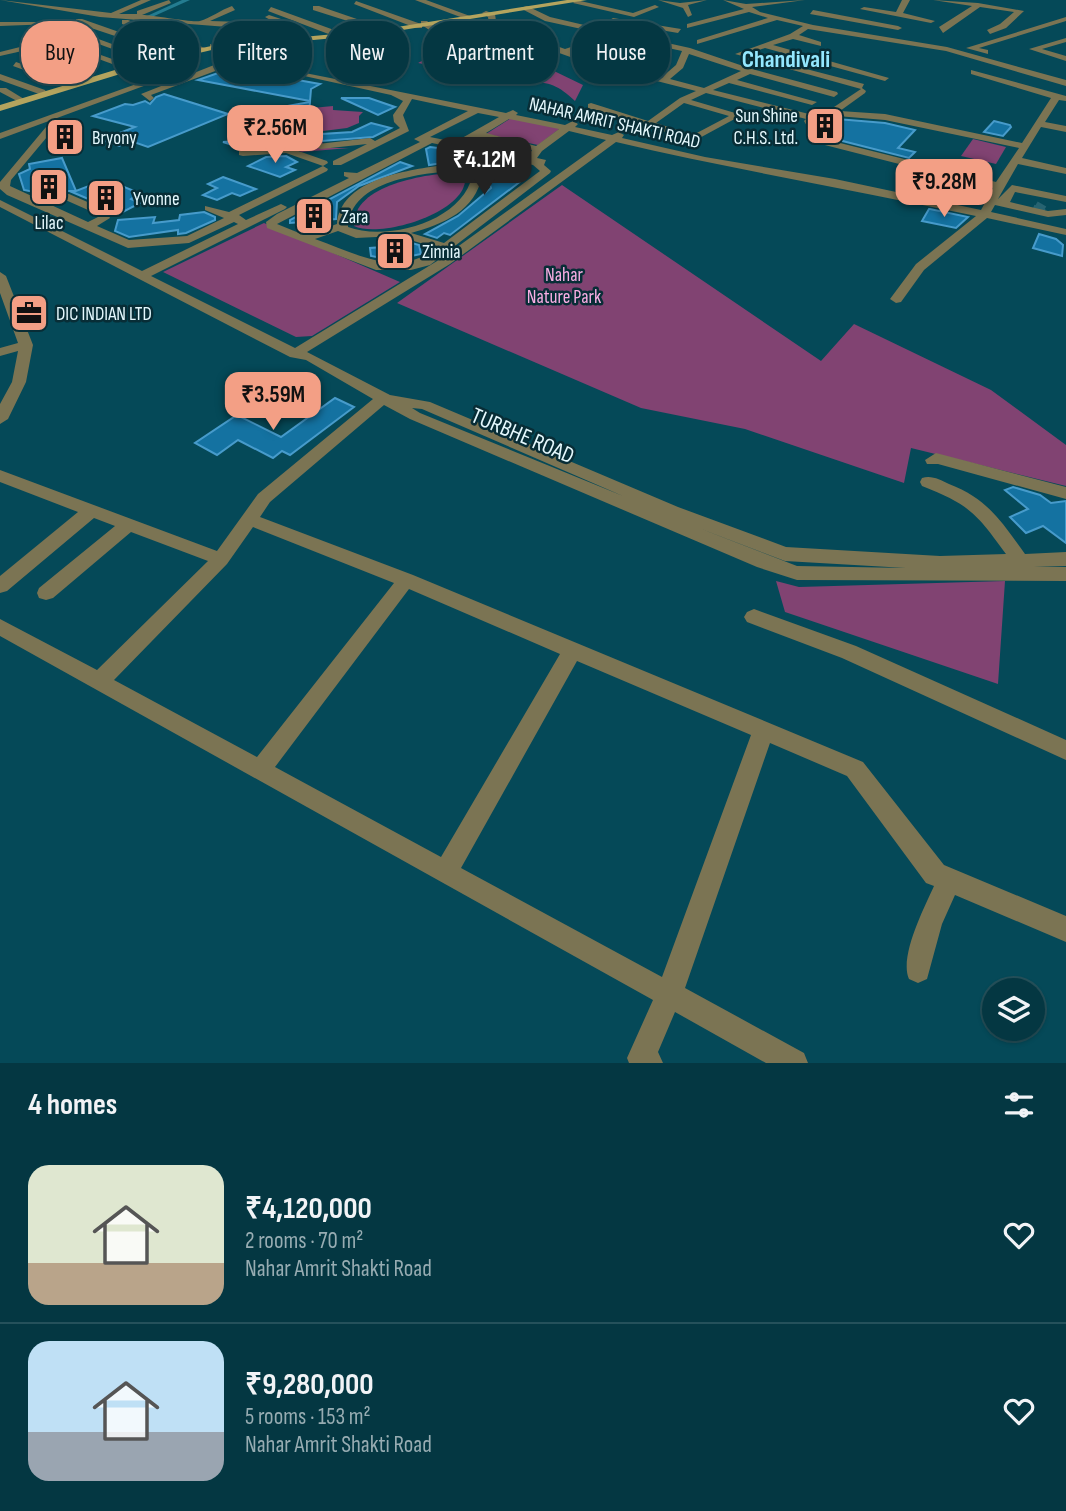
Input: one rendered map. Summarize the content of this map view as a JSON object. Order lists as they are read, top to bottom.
{
  "streets": {
    "street": ["NAHAR AMRIT SHAKTI ROAD", "TURBHE ROAD"]
  },
  "districts": ["Chandivali"],
  "parks": ["Nahar Nature Park"],
  "places": {
    "building": [
      "Sun Shine C.H.S. Ltd.",
      "Bryony",
      "Lilac",
      "Yvonne",
      "Zara",
      "Zinnia"
    ],
    "office": ["DIC INDIAN LTD"]
  },
  "page": {
    "chip": [
      "Buy",
      "Rent",
      "Filters",
      "New",
      "Apartment",
      "House"
    ],
    "price": [
      "₹2.56M",
      "₹4.12M",
      "₹9.28M",
      "₹3.59M"
    ],
    "heading": "4 homes",
    "list": [
      {
        "name": "₹4,120,000",
        "note": "2 rooms · 70 m² · Nahar Amrit Shakti Road"
      },
      {
        "name": "₹9,280,000",
        "note": "5 rooms · 153 m² · Nahar Amrit Shakti Road"
      }
    ]
  }
}
